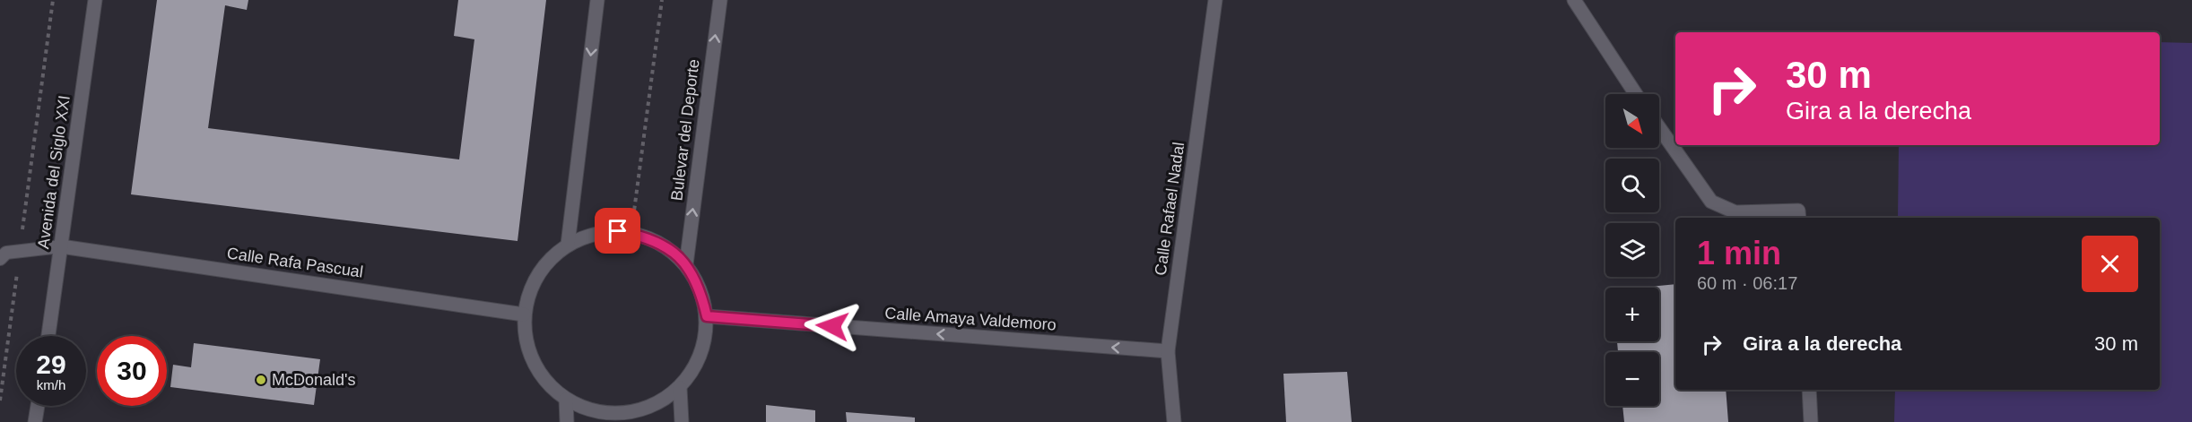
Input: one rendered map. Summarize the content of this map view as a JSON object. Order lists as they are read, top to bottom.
{
  "streets": {
    "street": [
      "Bulevar del Deporte",
      "Avenida del Siglo XXI",
      "Calle Rafael Nadal",
      "Calle Rafa Pascual",
      "Calle Amaya Valdemoro"
    ]
  },
  "crossings": [
    ["Bulevar del Deporte", "Calle Rafa Pascual"],
    ["Bulevar del Deporte", "Calle Amaya Valdemoro"],
    ["Avenida del Siglo XXI", "Calle Rafa Pascual"],
    ["Calle Rafael Nadal", "Calle Amaya Valdemoro"],
    ["Calle Rafa Pascual", "Calle Amaya Valdemoro"]
  ],
  "one_way": ["Calle Amaya Valdemoro"],
  "places": ["McDonald's"],
  "north": "bottom right",
  "page": {
    "turn": ["30 m", "Gira a la derecha"],
    "map_buttons": ["+", "−"],
    "heading": ["1 min", "60 m · 06:17"],
    "list": [
      {
        "name": "Gira a la derecha",
        "value": "30 m"
      }
    ],
    "speed": "29 km/h",
    "limit": "30"
  }
}
